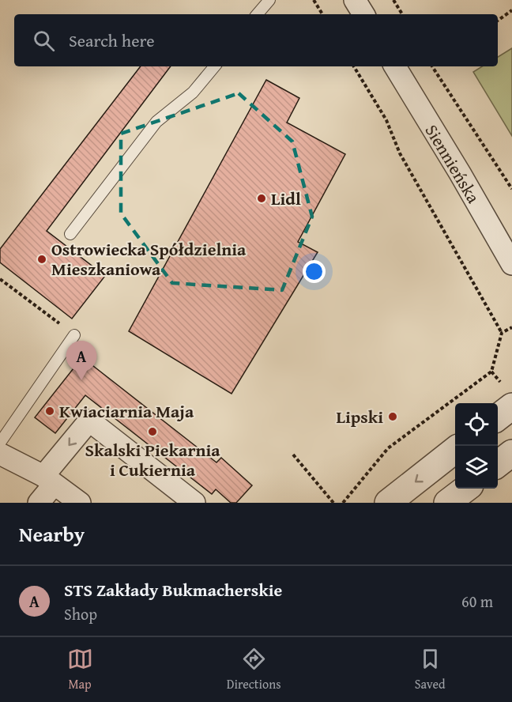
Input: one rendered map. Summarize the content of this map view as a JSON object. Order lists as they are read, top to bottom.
{
  "streets": {
    "street": ["Siennieńska"]
  },
  "places": [
    "Lidl",
    "Ostrowiecka Spółdzielnia Mieszkaniowa",
    "Kwiaciarnia Maja",
    "Lipski",
    "Skalski Piekarnia i Cukiernia"
  ],
  "page": {
    "search": "Search here",
    "pins": "A",
    "heading": "Nearby",
    "list": [
      {
        "mark": "A",
        "name": "STS Zakłady Bukmacherskie",
        "note": "Shop",
        "value": "60 m"
      }
    ],
    "nav": ["Map", "Directions", "Saved"]
  }
}
